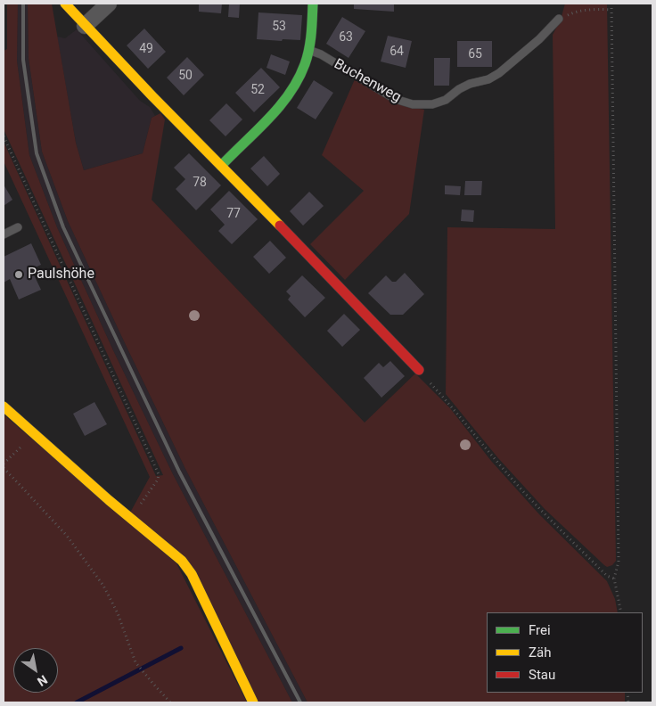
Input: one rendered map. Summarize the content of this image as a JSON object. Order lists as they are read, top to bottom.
{
  "streets": {
    "lane": ["Buchenweg"]
  },
  "places": ["Paulshöhe"],
  "house_numbers": [
    "53",
    "63",
    "49",
    "64",
    "65",
    "50",
    "52",
    "78",
    "77"
  ],
  "legend": ["Frei", "Zäh", "Stau"],
  "north": "bottom right"
}
